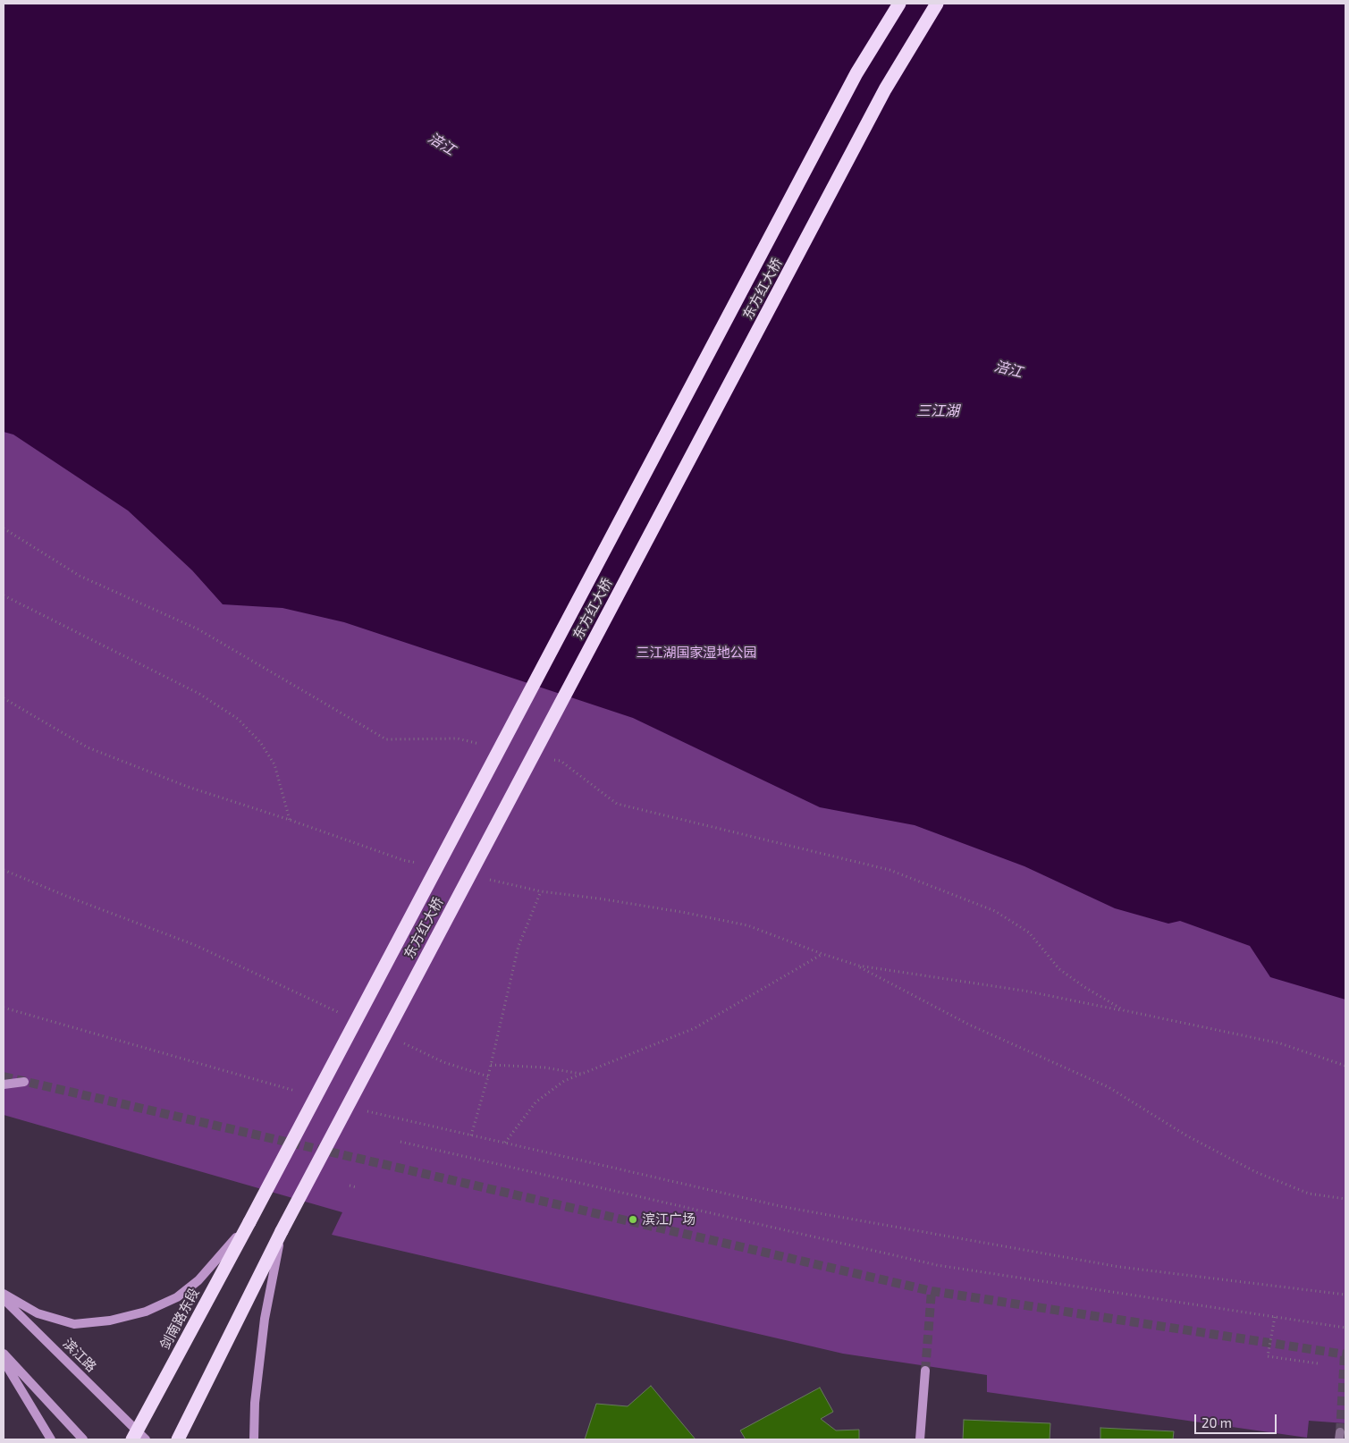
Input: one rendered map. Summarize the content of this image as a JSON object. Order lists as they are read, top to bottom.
{
  "streets": {
    "highway": ["东方红大桥", "剑南路东段"],
    "street": ["滨江路"]
  },
  "crossings": [
    ["东方红大桥", "剑南路东段"],
    ["剑南路东段", "滨江路"]
  ],
  "water": ["涪江", "三江湖"],
  "parks": ["三江湖国家湿地公园"],
  "places": ["滨江广场"],
  "scale_bar": "20 m"
}
